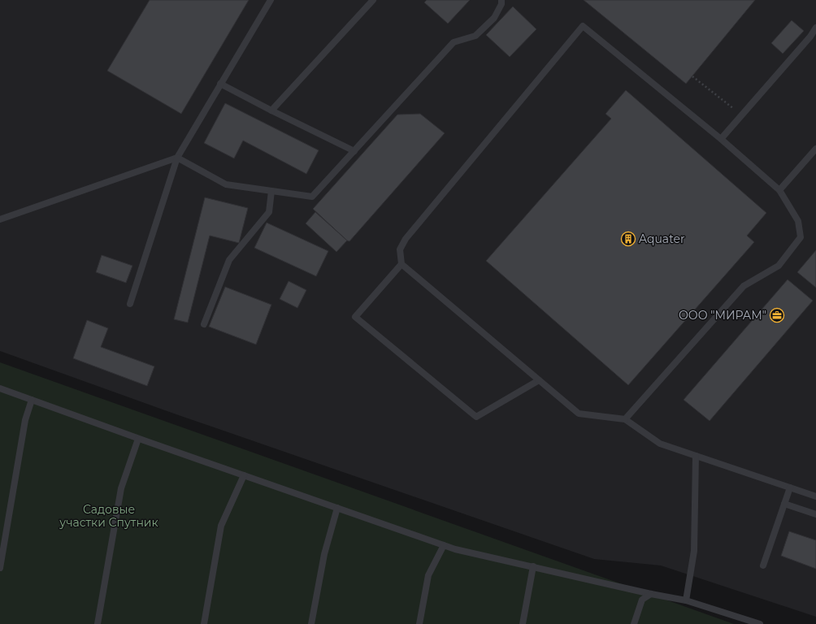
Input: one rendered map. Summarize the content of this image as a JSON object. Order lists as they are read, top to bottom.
{
  "parks": ["Садовые участки Спутник"],
  "places": {
    "building": ["Aquater"],
    "office": ["ООО \"МИРАМ\""]
  }
}
